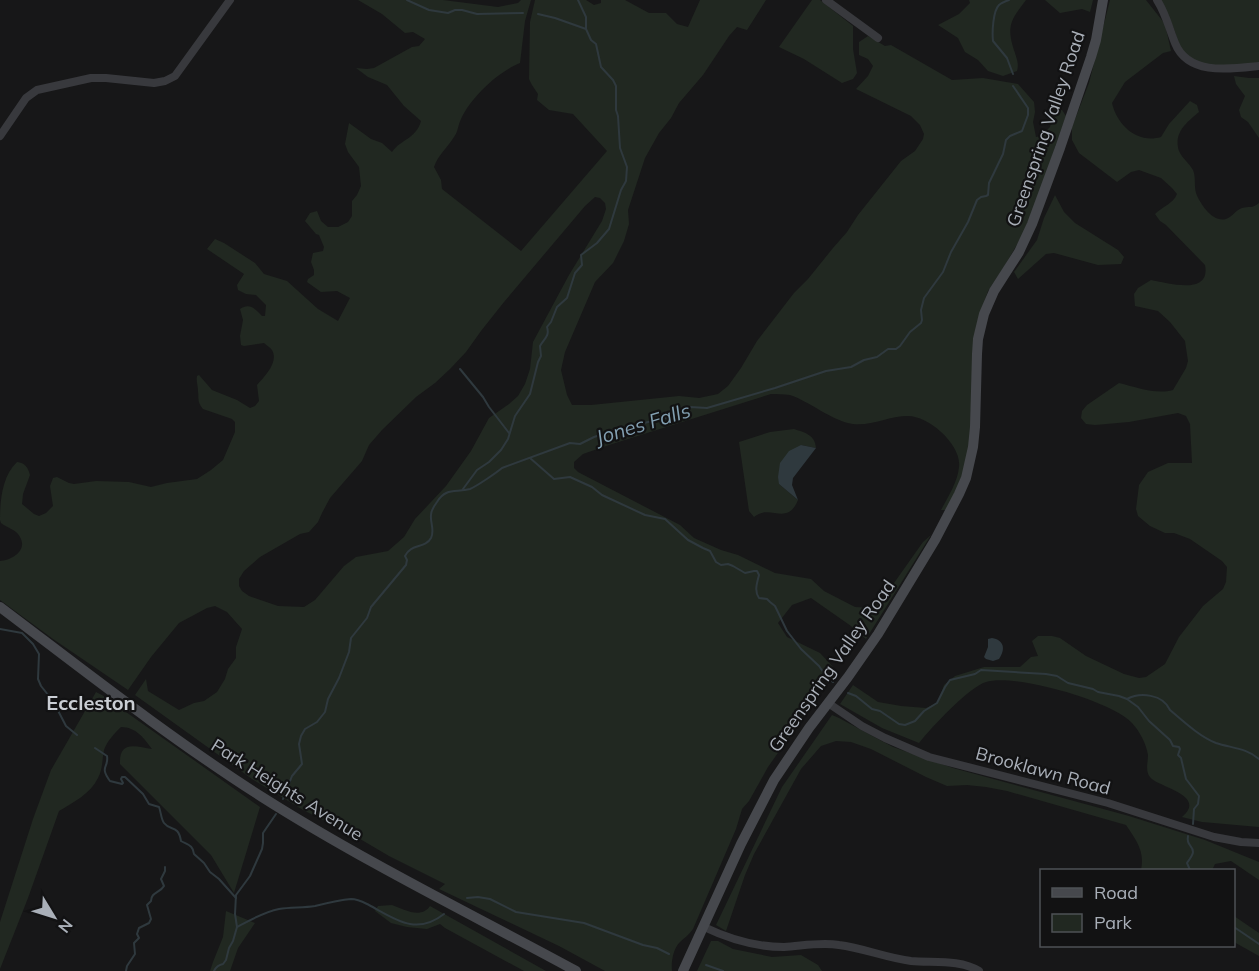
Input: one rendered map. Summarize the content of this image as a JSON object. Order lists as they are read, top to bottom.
{
  "streets": {
    "main road": ["Greenspring Valley Road", "Park Heights Avenue"],
    "street": ["Brooklawn Road"]
  },
  "crossings": [
    ["Greenspring Valley Road", "Brooklawn Road"]
  ],
  "districts": ["Eccleston"],
  "water": ["Jones Falls"],
  "legend": ["Road", "Park"],
  "north": "bottom right"
}
